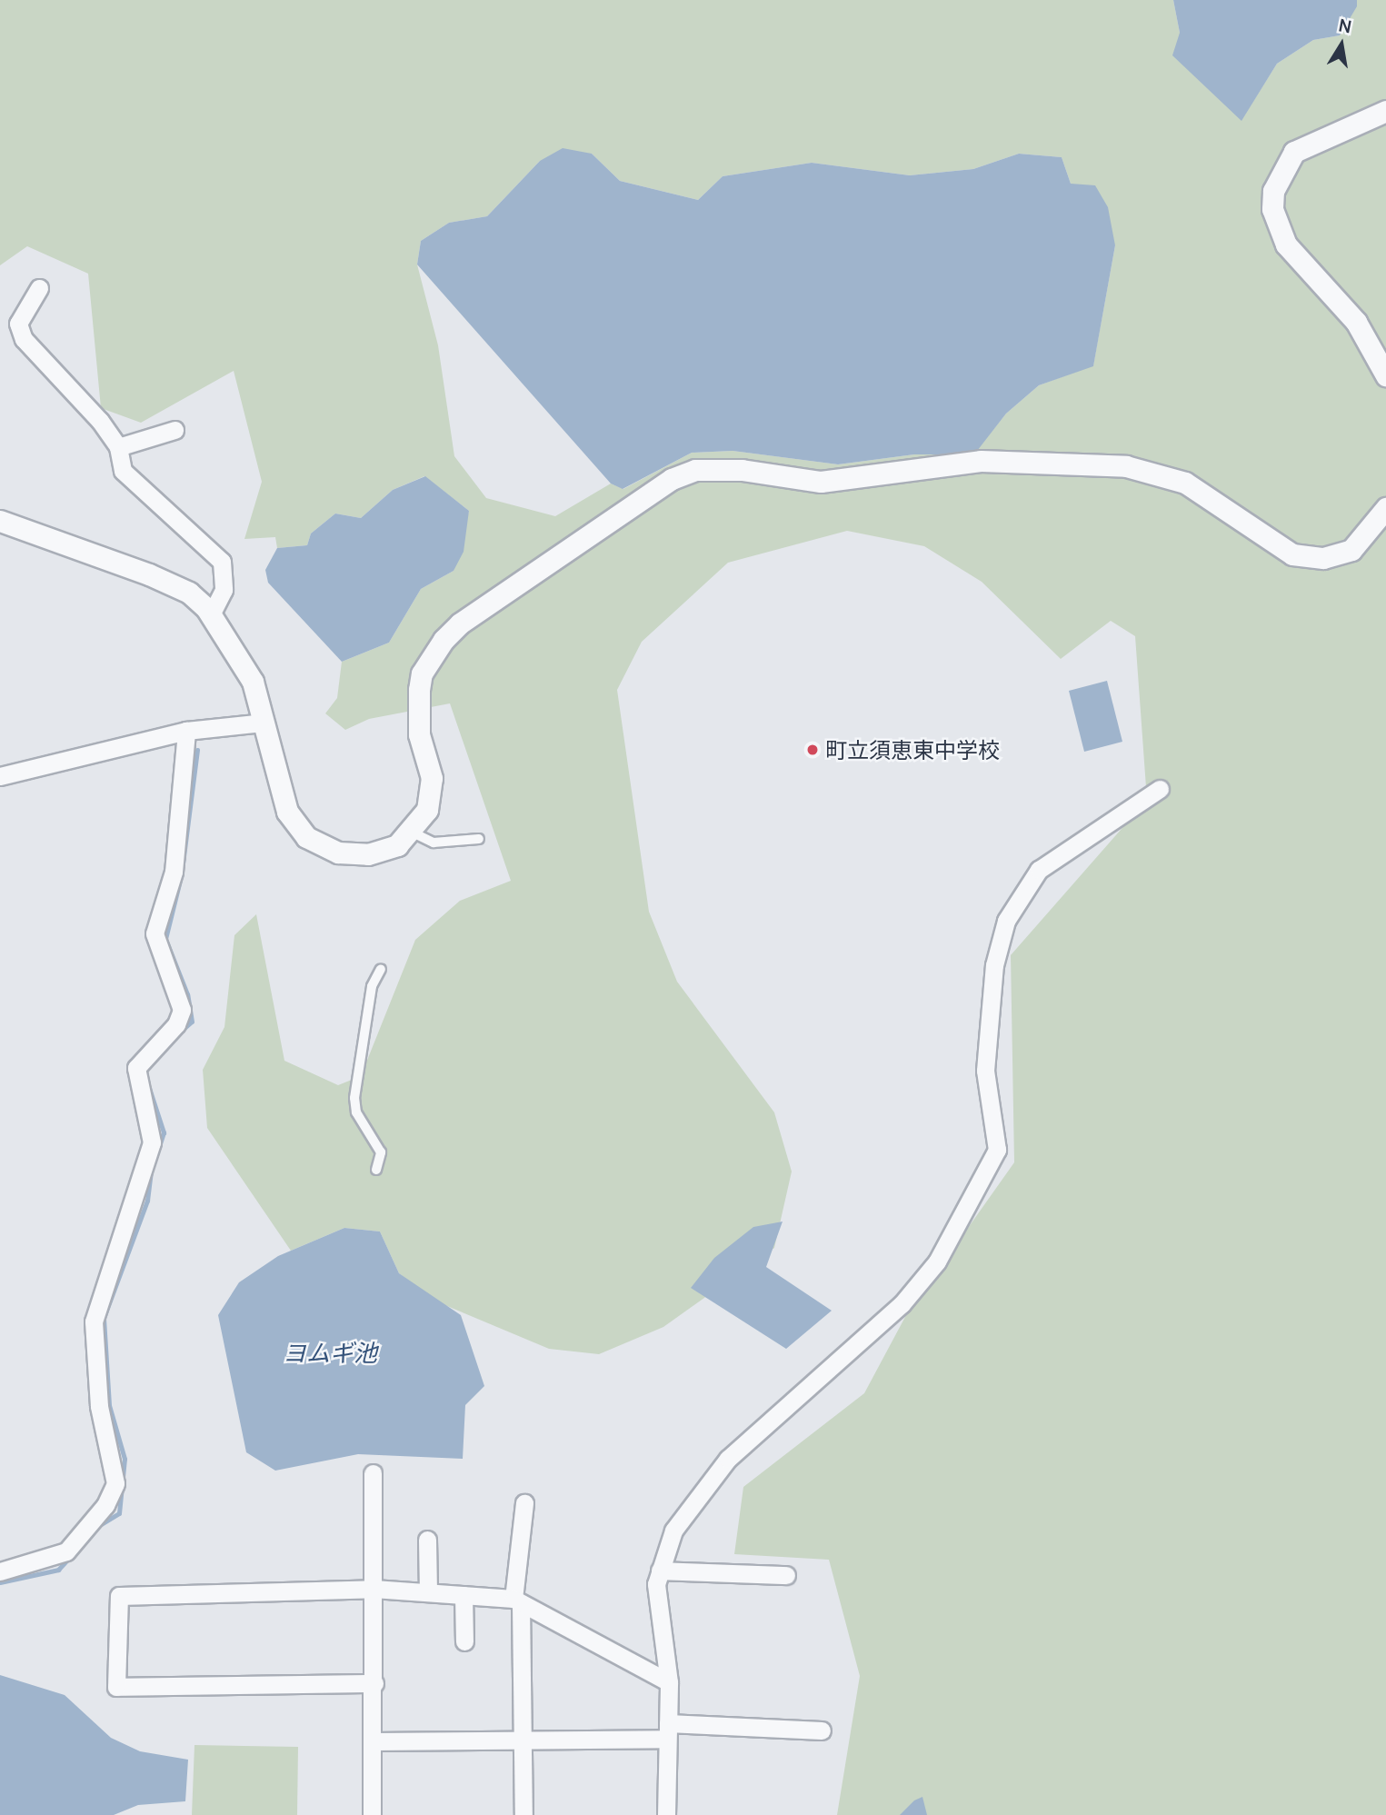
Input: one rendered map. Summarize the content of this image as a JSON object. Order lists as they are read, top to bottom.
{
  "water": ["ヨムギ池"],
  "places": ["町立須恵東中学校"],
  "north": "top"
}
